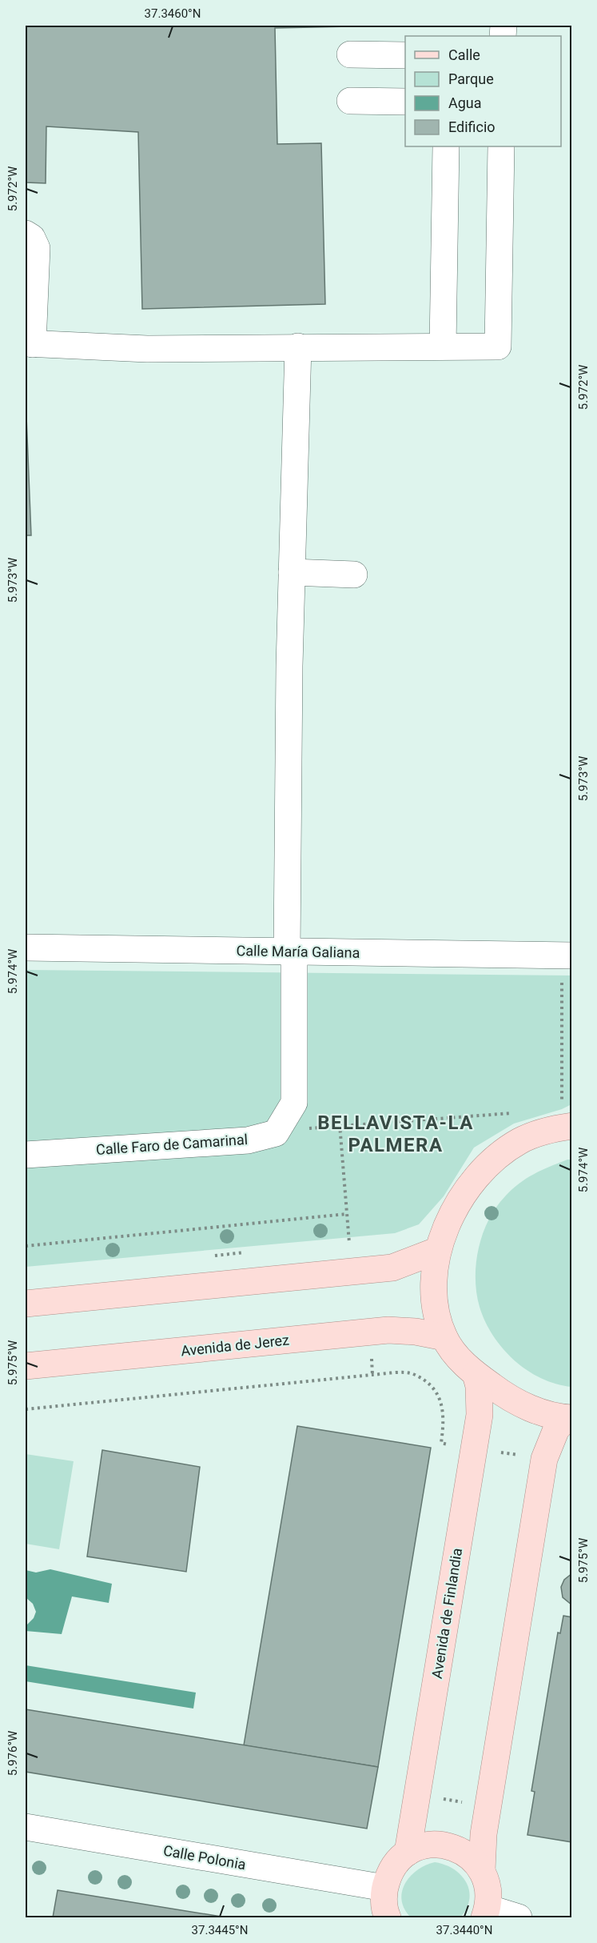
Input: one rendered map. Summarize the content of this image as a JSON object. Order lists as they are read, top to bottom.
{
  "streets": {
    "main road": ["Avenida de Jerez", "Avenida de Finlandia"],
    "street": ["Calle María Galiana", "Calle Faro de Camarinal", "Calle Polonia"]
  },
  "districts": ["BELLAVISTA-LA PALMERA"],
  "legend": [
    "Calle",
    "Parque",
    "Agua",
    "Edificio"
  ],
  "coordinates": [
    "37.3460°N",
    "5.972°W",
    "5.973°W",
    "5.974°W",
    "5.975°W",
    "5.976°W",
    "37.3445°N",
    "37.3440°N"
  ]
}
